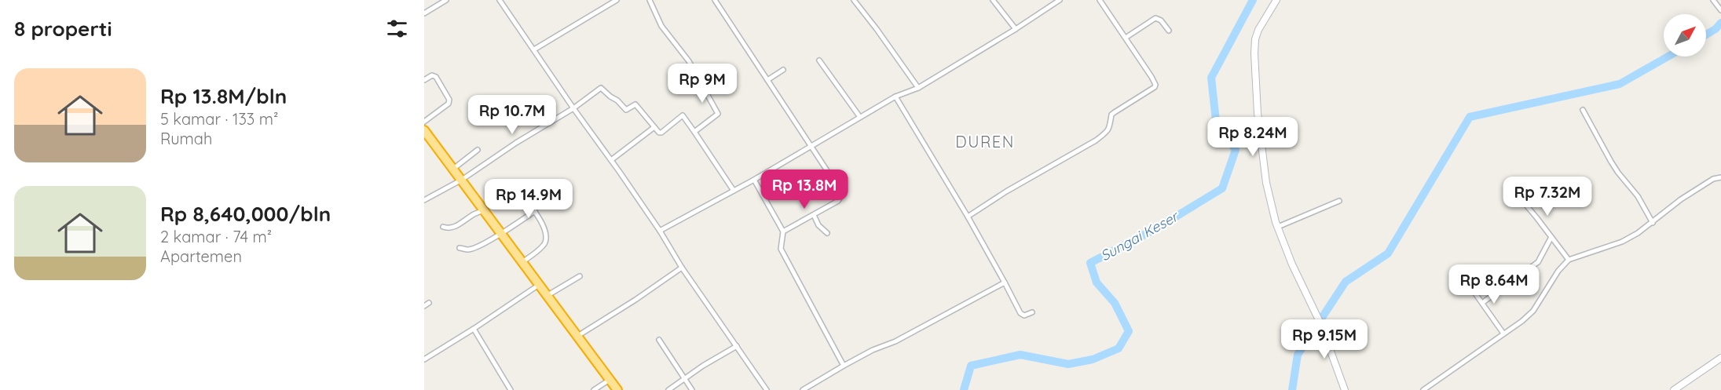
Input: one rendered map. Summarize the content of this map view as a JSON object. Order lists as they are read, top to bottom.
{
  "districts": ["DUREN"],
  "water": ["Sungai Keser"],
  "north": "top right",
  "page": {
    "heading": "8 properti",
    "list": [
      {
        "name": "Rp 13.8M/bln",
        "note": "5 kamar · 133 m² · Rumah"
      },
      {
        "name": "Rp 8,640,000/bln",
        "note": "2 kamar · 74 m² · Apartemen"
      }
    ],
    "price": [
      "Rp 9M",
      "Rp 10.7M",
      "Rp 8.24M",
      "Rp 13.8M",
      "Rp 7.32M",
      "Rp 14.9M",
      "Rp 8.64M",
      "Rp 9.15M"
    ]
  }
}
